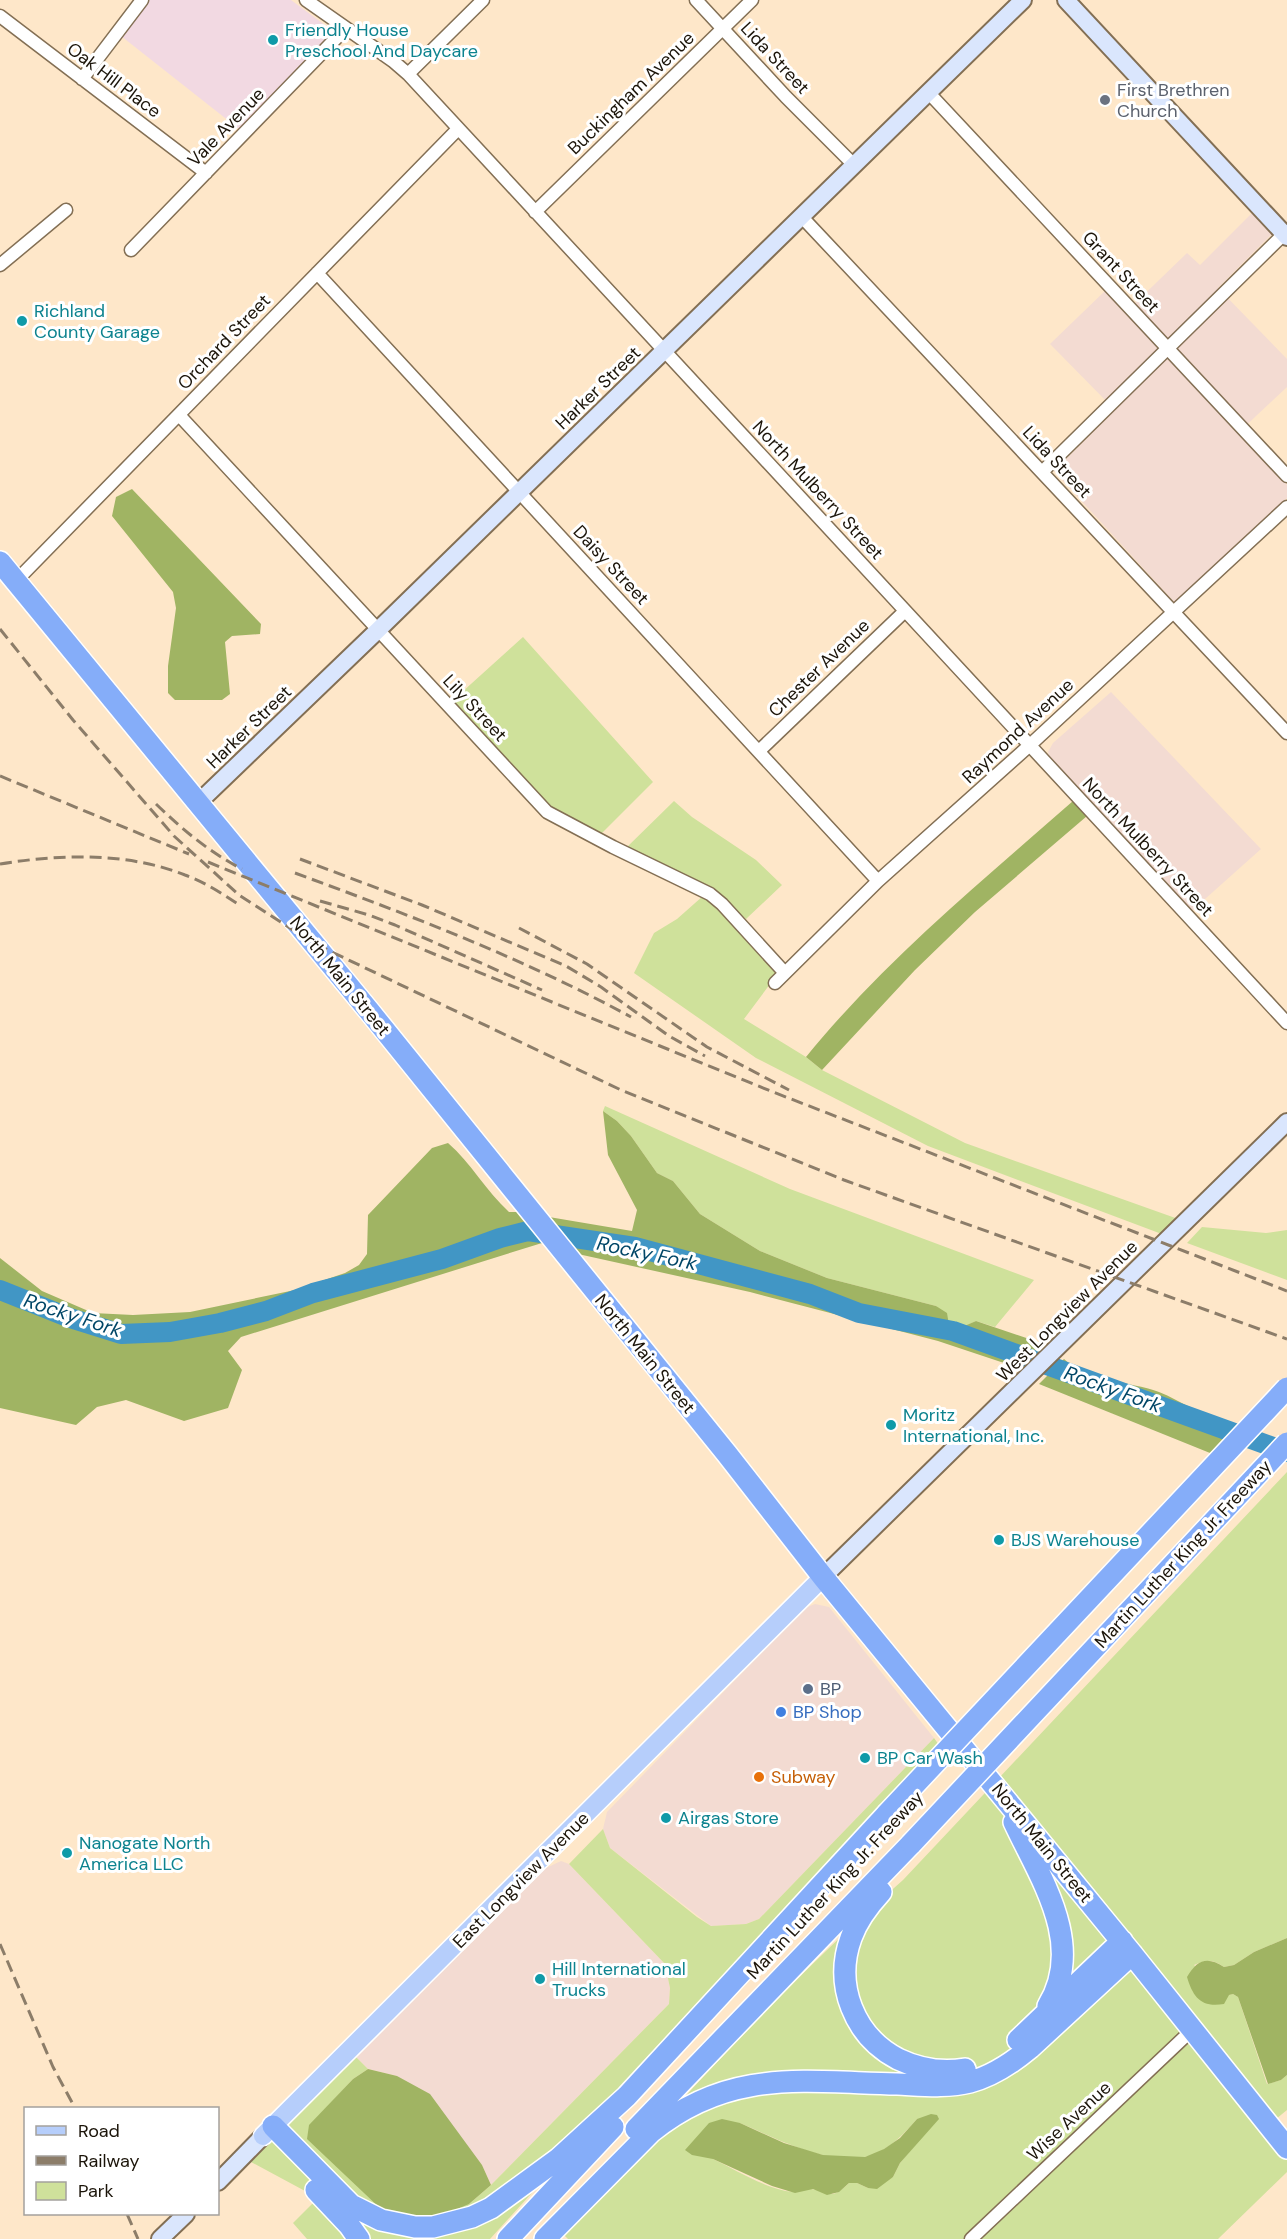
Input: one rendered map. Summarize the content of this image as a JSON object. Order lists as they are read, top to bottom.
{
  "streets": {
    "highway": ["North Main Street", "Martin Luther King Jr. Freeway"],
    "main road": ["East Longview Avenue"],
    "street": [
      "Lida Street",
      "Oak Hill Place",
      "Buckingham Avenue",
      "Vale Avenue",
      "Grant Street",
      "Orchard Street",
      "Harker Street",
      "North Mulberry Street",
      "Daisy Street",
      "Chester Avenue",
      "Lily Street",
      "Raymond Avenue",
      "West Longview Avenue",
      "Wise Avenue"
    ]
  },
  "crossings": [
    ["Lida Street", "Buckingham Avenue"],
    ["Lida Street", "Harker Street"],
    ["Lida Street", "Raymond Avenue"],
    ["Oak Hill Place", "Vale Avenue"],
    ["Buckingham Avenue", "North Mulberry Street"],
    ["Vale Avenue", "North Mulberry Street"],
    ["Grant Street", "Harker Street"],
    ["Orchard Street", "North Mulberry Street"],
    ["Orchard Street", "Daisy Street"],
    ["Orchard Street", "Lily Street"],
    ["Orchard Street", "North Main Street"],
    ["Harker Street", "North Mulberry Street"],
    ["Harker Street", "Daisy Street"],
    ["Harker Street", "Lily Street"],
    ["Harker Street", "North Main Street"],
    ["North Mulberry Street", "Chester Avenue"],
    ["North Mulberry Street", "Raymond Avenue"],
    ["Daisy Street", "Chester Avenue"],
    ["Daisy Street", "Raymond Avenue"],
    ["Lily Street", "Raymond Avenue"],
    ["North Main Street", "West Longview Avenue"],
    ["North Main Street", "East Longview Avenue"],
    ["North Main Street", "Wise Avenue"],
    ["West Longview Avenue", "East Longview Avenue"]
  ],
  "water": ["Rocky Fork"],
  "places": [
    "Friendly House Preschool And Daycare",
    "First Brethren Church",
    "Richland County Garage",
    "Moritz International, Inc.",
    "BJS Warehouse",
    "BP",
    "BP Shop",
    "BP Car Wash",
    "Subway",
    "Airgas Store",
    "Nanogate North America LLC",
    "Hill International Trucks"
  ],
  "legend": ["Road", "Railway", "Park"]
}
